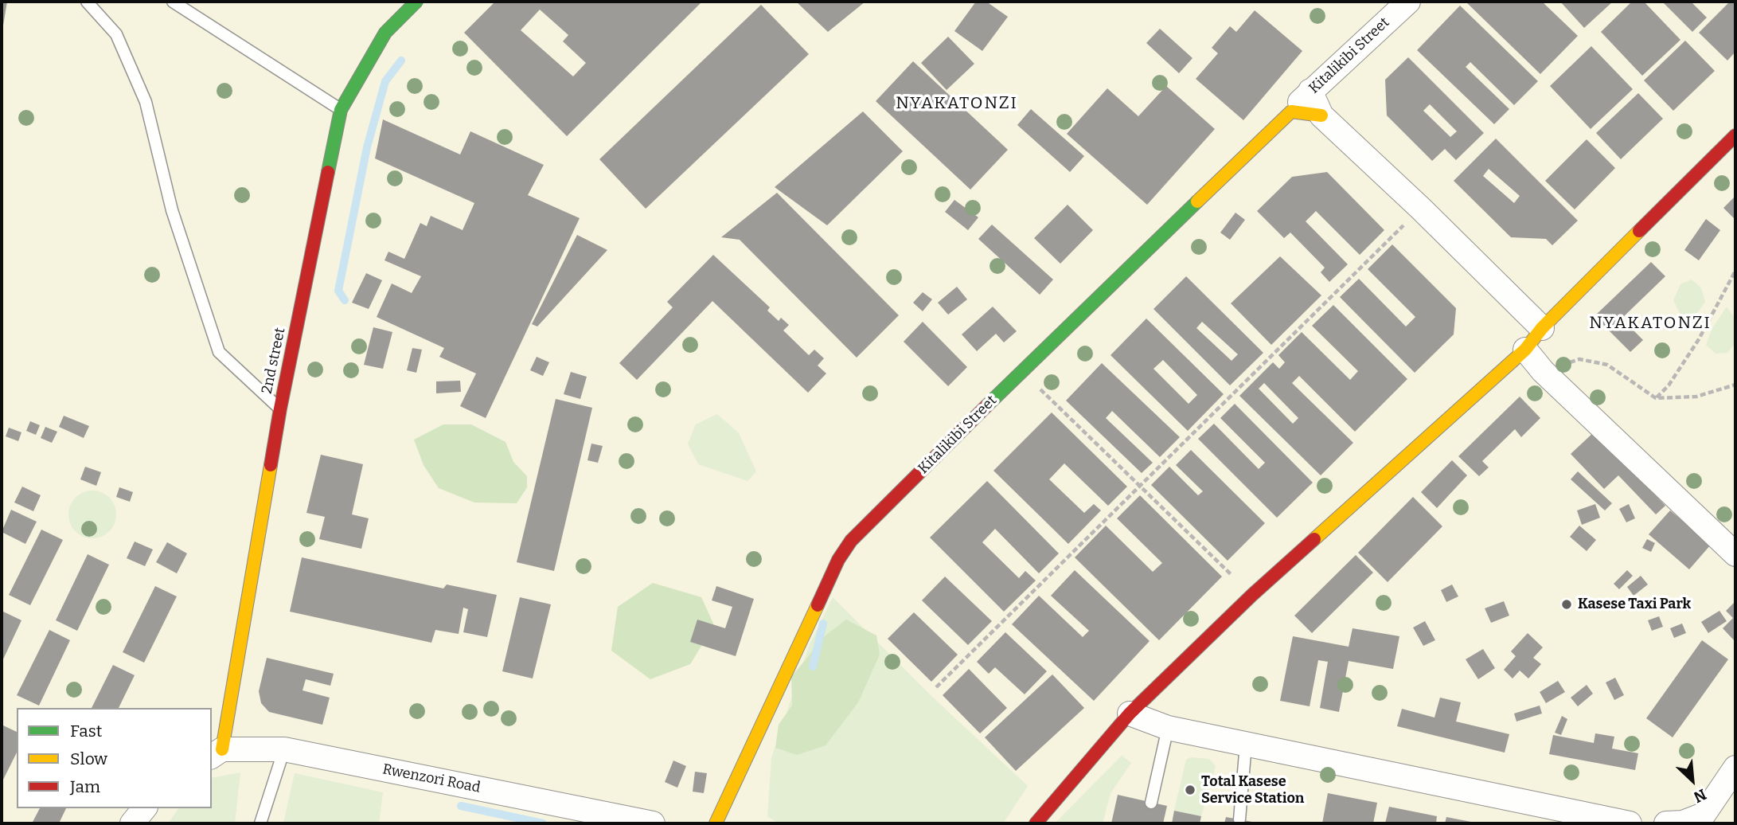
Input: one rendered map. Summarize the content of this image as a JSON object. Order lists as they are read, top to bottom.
{
  "streets": {
    "street": ["Kitalikibi Street", "2nd street", "Rwenzori Road"]
  },
  "crossings": [
    ["2nd street", "Rwenzori Road"]
  ],
  "districts": ["NYAKATONZI", "NYAKATONZI"],
  "places": ["Kasese Taxi Park", "Total Kasese Service Station"],
  "legend": ["Fast", "Slow", "Jam"],
  "north": "bottom right"
}
